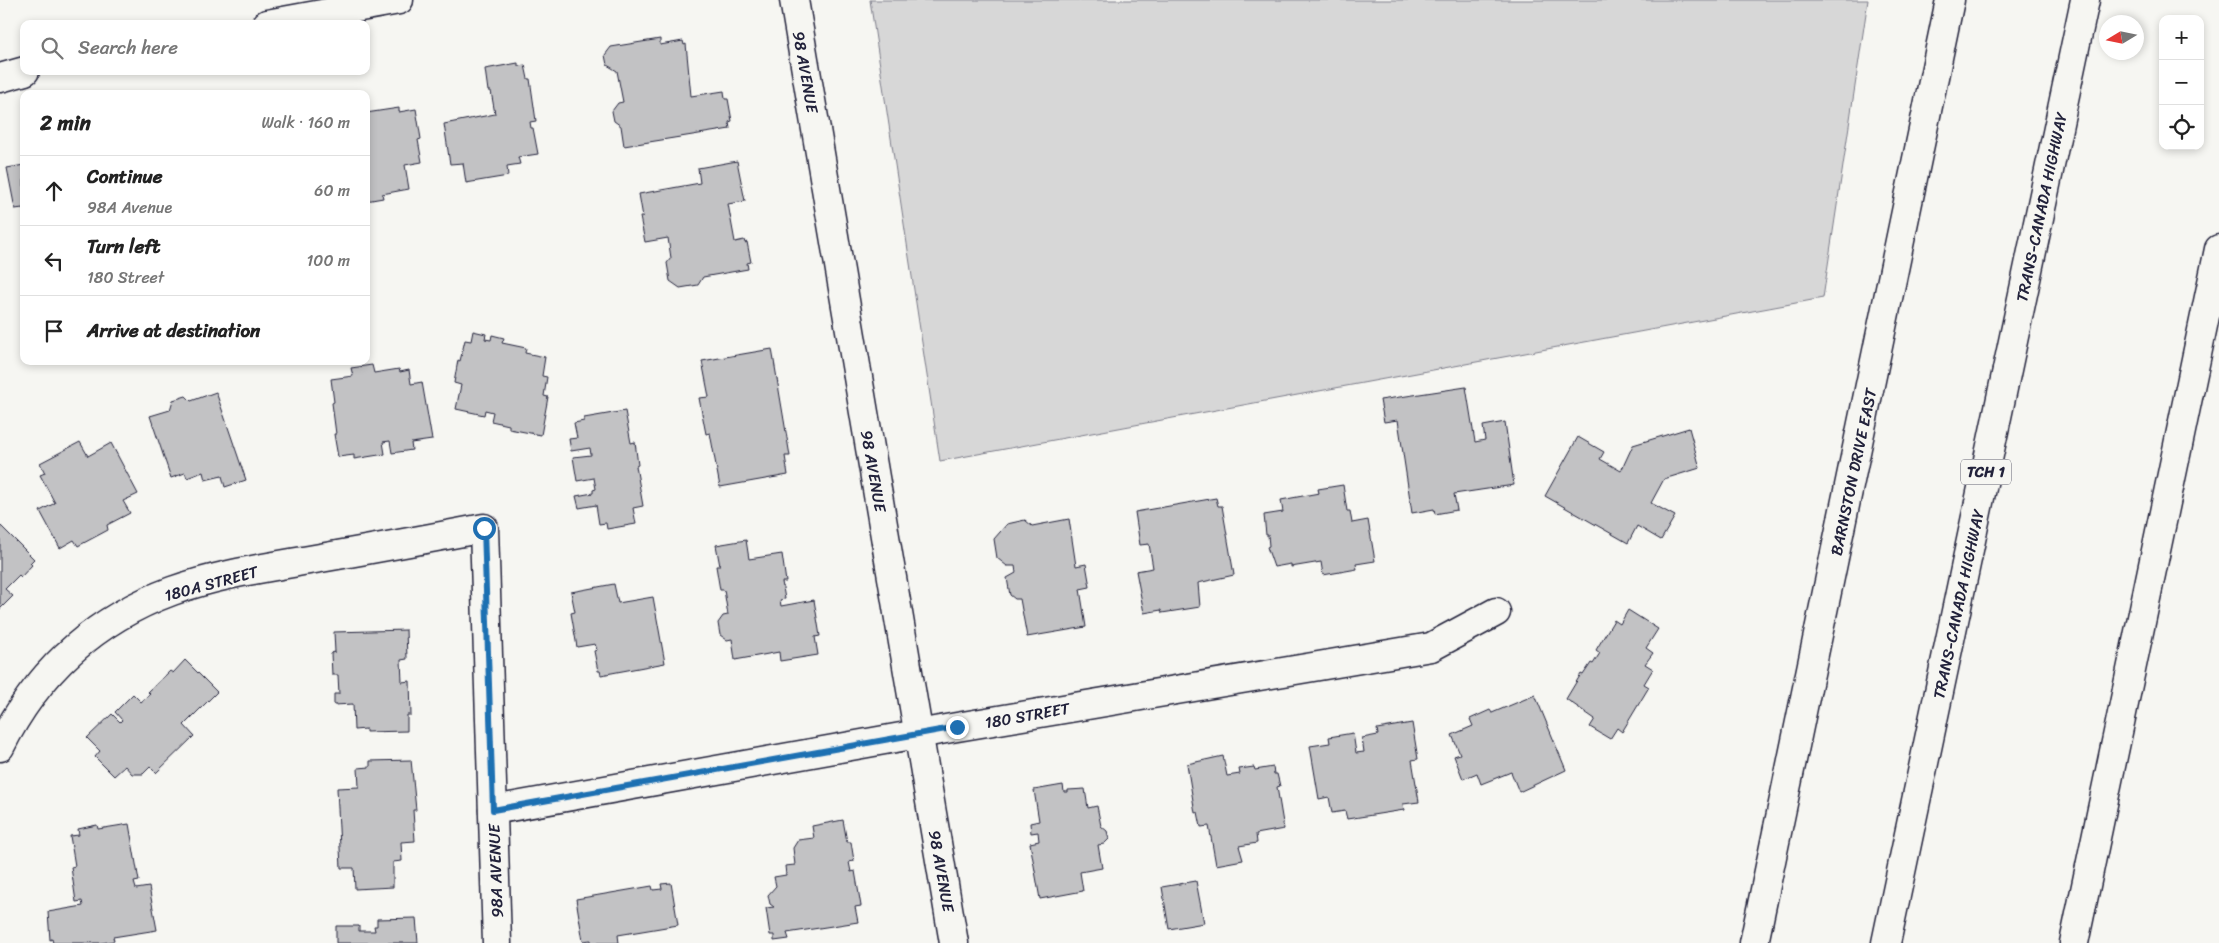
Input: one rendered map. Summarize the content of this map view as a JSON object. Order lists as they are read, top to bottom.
{
  "streets": {
    "main road": [
      "98 AVENUE",
      "TRANS-CANADA HIGHWAY",
      "BARNSTON DRIVE EAST",
      "TCH 1",
      "180A STREET",
      "180 STREET",
      "98A AVENUE"
    ]
  },
  "crossings": [
    ["98 AVENUE", "180 STREET"],
    ["180A STREET", "98A AVENUE"],
    ["180 STREET", "98A AVENUE"]
  ],
  "north": "left",
  "page": {
    "map_buttons": ["+", "−"],
    "search": "Search here",
    "heading": ["2 min", "Walk · 160 m"],
    "list": [
      ["Continue", "98A Avenue", "60 m"],
      ["Turn left", "180 Street", "100 m"],
      "Arrive at destination"
    ]
  }
}
